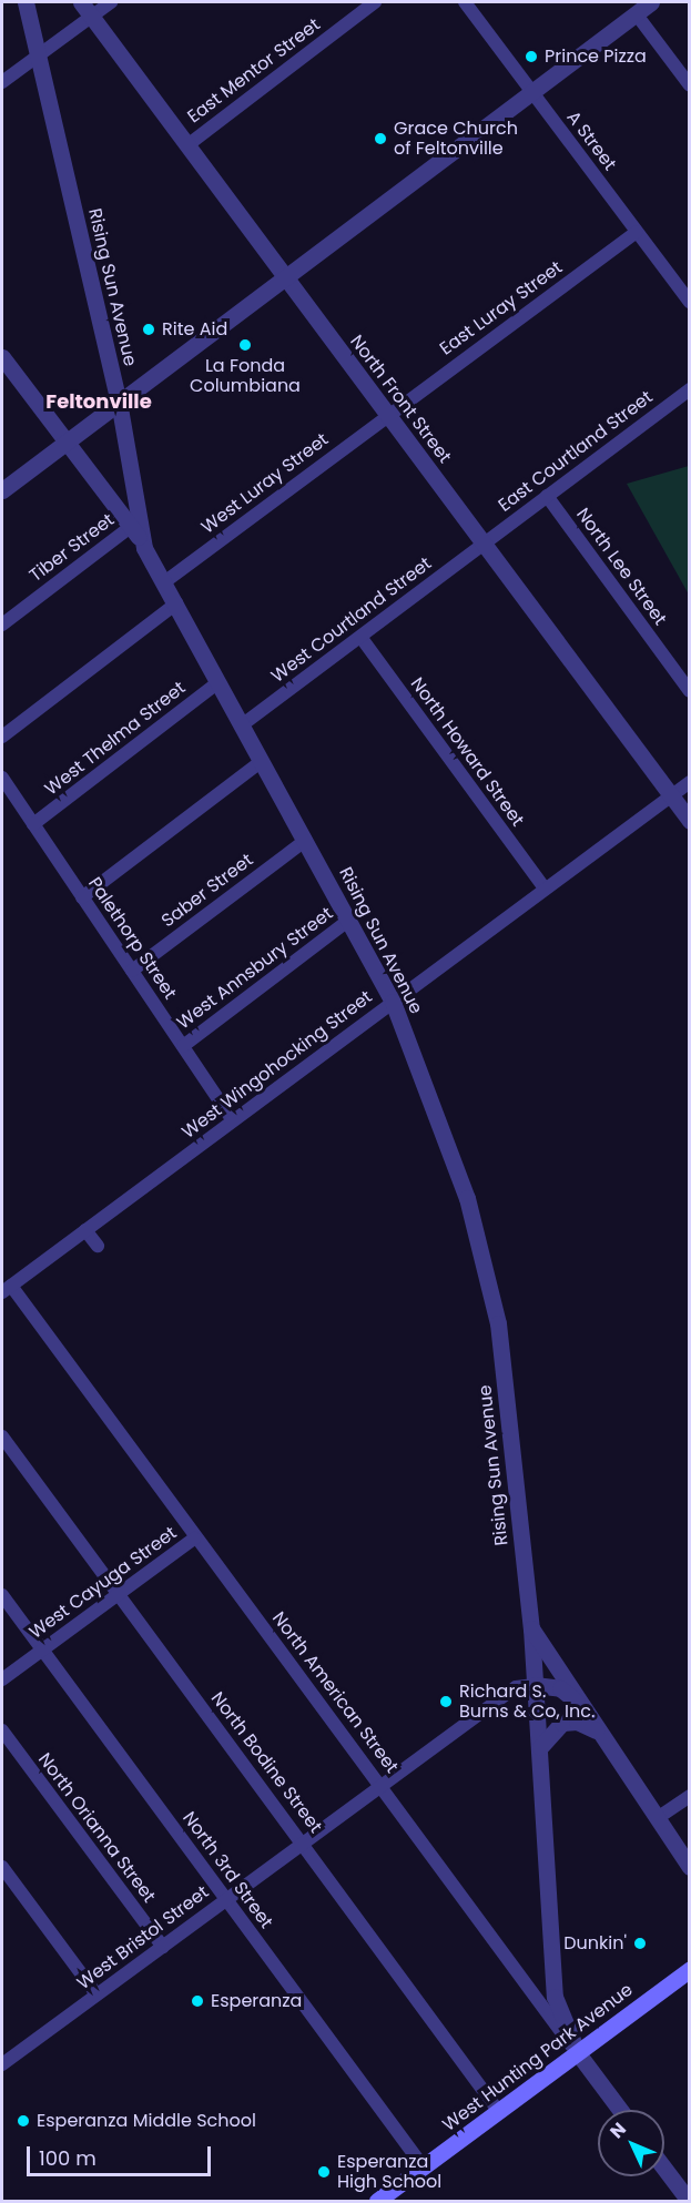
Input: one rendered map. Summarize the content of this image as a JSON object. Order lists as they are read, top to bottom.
{
  "streets": {
    "main road": ["West Hunting Park Avenue"],
    "street": [
      "East Mentor Street",
      "A Street",
      "Rising Sun Avenue",
      "East Luray Street",
      "North Front Street",
      "East Courtland Street",
      "West Luray Street",
      "Tiber Street",
      "North Lee Street",
      "West Courtland Street",
      "West Thelma Street",
      "North Howard Street",
      "Saber Street",
      "Palethorp Street",
      "West Annsbury Street",
      "West Wingohocking Street",
      "West Cayuga Street",
      "North American Street",
      "North Bodine Street",
      "North Orianna Street",
      "North 3rd Street",
      "West Bristol Street"
    ]
  },
  "crossings": [
    ["East Mentor Street", "North Front Street"],
    ["A Street", "East Luray Street"],
    ["Rising Sun Avenue", "West Luray Street"],
    ["Rising Sun Avenue", "West Courtland Street"],
    ["Rising Sun Avenue", "West Thelma Street"],
    ["Rising Sun Avenue", "Saber Street"],
    ["Rising Sun Avenue", "West Annsbury Street"],
    ["Rising Sun Avenue", "West Wingohocking Street"],
    ["Rising Sun Avenue", "North American Street"],
    ["Rising Sun Avenue", "West Bristol Street"],
    ["Rising Sun Avenue", "West Hunting Park Avenue"],
    ["East Luray Street", "North Front Street"],
    ["East Luray Street", "West Luray Street"],
    ["North Front Street", "East Courtland Street"],
    ["North Front Street", "West Luray Street"],
    ["North Front Street", "West Courtland Street"],
    ["North Front Street", "West Wingohocking Street"],
    ["East Courtland Street", "North Lee Street"],
    ["East Courtland Street", "West Courtland Street"],
    ["West Courtland Street", "North Howard Street"],
    ["West Thelma Street", "Palethorp Street"],
    ["North Howard Street", "West Wingohocking Street"],
    ["Saber Street", "Palethorp Street"],
    ["Palethorp Street", "West Annsbury Street"],
    ["Palethorp Street", "West Wingohocking Street"],
    ["West Wingohocking Street", "North American Street"],
    ["West Cayuga Street", "North American Street"],
    ["West Cayuga Street", "North Bodine Street"],
    ["West Cayuga Street", "North 3rd Street"],
    ["North American Street", "West Bristol Street"],
    ["North American Street", "West Hunting Park Avenue"],
    ["North Bodine Street", "West Bristol Street"],
    ["North Bodine Street", "West Hunting Park Avenue"],
    ["North Orianna Street", "West Bristol Street"],
    ["North 3rd Street", "West Bristol Street"],
    ["North 3rd Street", "West Hunting Park Avenue"]
  ],
  "districts": ["Feltonville"],
  "places": [
    "Prince Pizza",
    "Grace Church of Feltonville",
    "Rite Aid",
    "La Fonda Columbiana",
    "Richard S. Burns & Co, Inc.",
    "Dunkin'",
    "Esperanza",
    "Esperanza Middle School",
    "Esperanza High School"
  ],
  "scale_bar": "100 m",
  "north": "top left"
}
